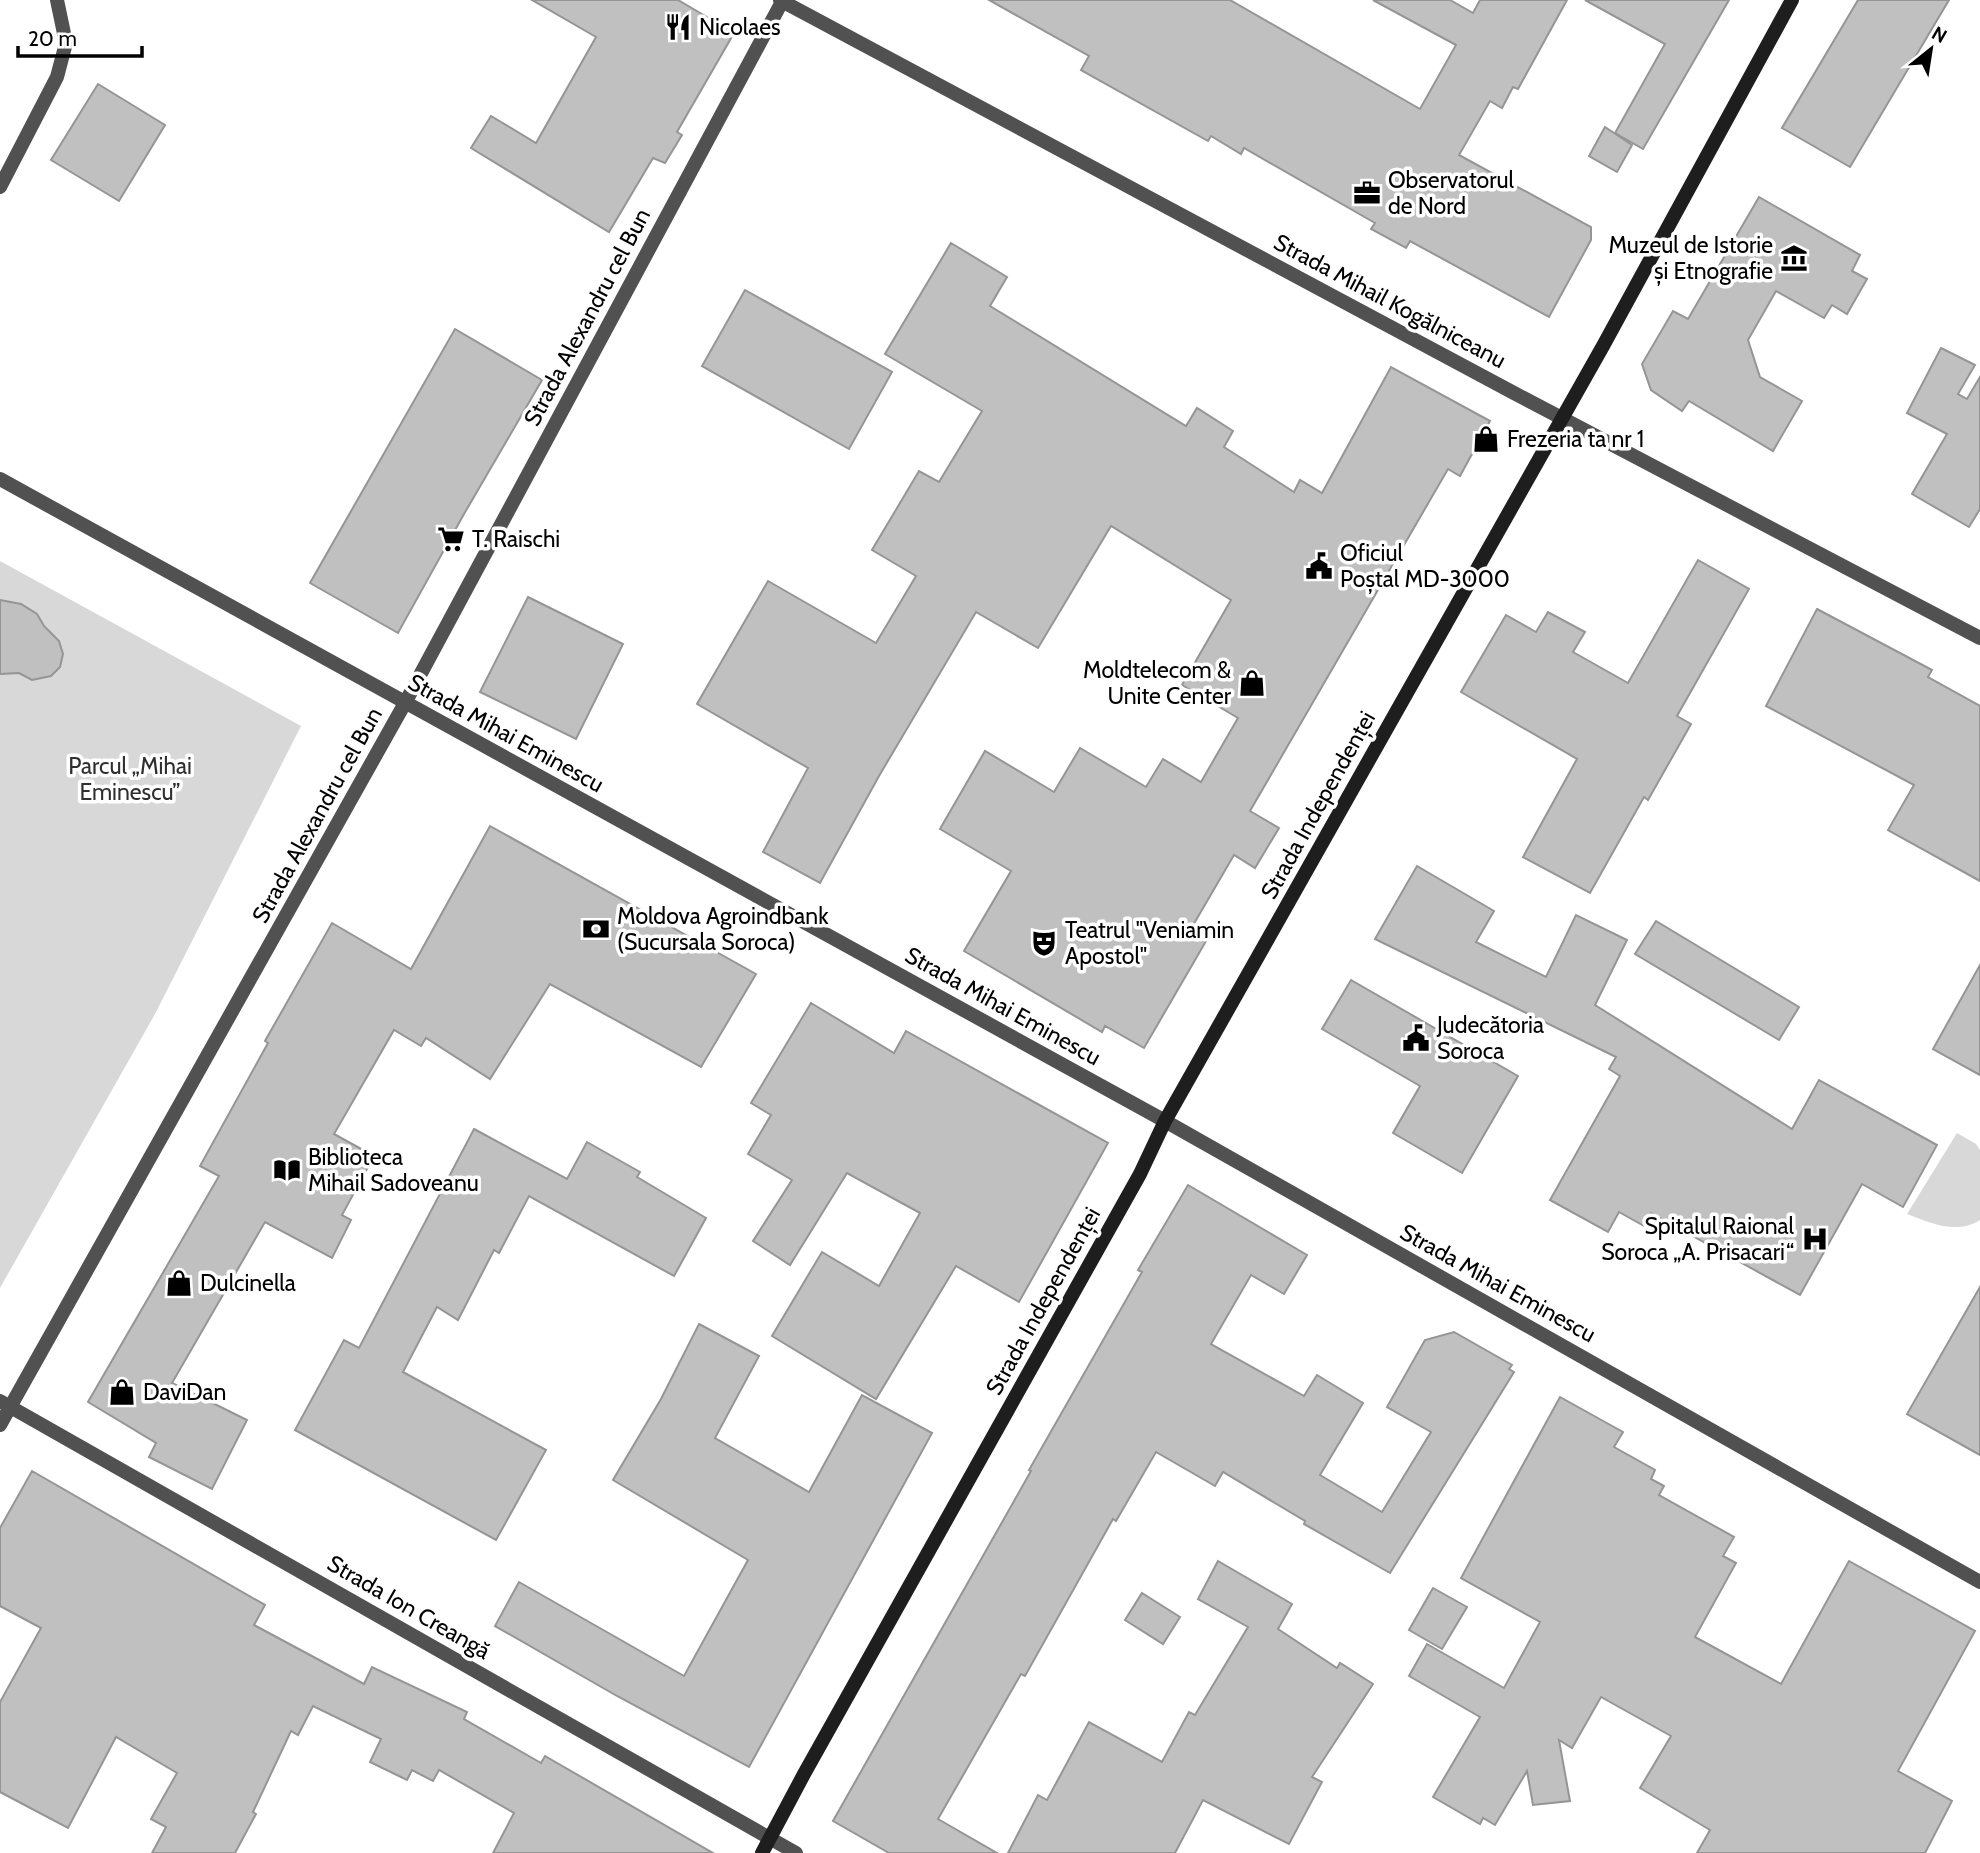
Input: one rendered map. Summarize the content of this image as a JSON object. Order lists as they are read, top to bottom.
{
  "streets": {
    "main road": ["Strada Independenței"],
    "street": [
      "Strada Mihail Kogălniceanu",
      "Strada Alexandru cel Bun",
      "Strada Mihai Eminescu",
      "Strada Ion Creangă"
    ]
  },
  "crossings": [
    ["Strada Mihail Kogălniceanu", "Strada Alexandru cel Bun"],
    ["Strada Mihail Kogălniceanu", "Strada Independenței"],
    ["Strada Alexandru cel Bun", "Strada Mihai Eminescu"],
    ["Strada Alexandru cel Bun", "Strada Ion Creangă"],
    ["Strada Mihai Eminescu", "Strada Independenței"],
    ["Strada Independenței", "Strada Ion Creangă"]
  ],
  "parks": ["Parcul „Mihai Eminescu”"],
  "places": {
    "restaurant": ["Nicolaes"],
    "office": ["Observatorul de Nord"],
    "museum": ["Muzeul de Istorie și Etnografie"],
    "shop": [
      "Frezeria ta nr 1",
      "Moldtelecom & Unite Center",
      "Dulcinella",
      "DaviDan"
    ],
    "supermarket": ["T. Raischi"],
    "public building": ["Oficiul Poștal MD-3000", "Judecătoria Soroca"],
    "bank": ["Moldova Agroindbank (Sucursala Soroca)"],
    "theatre": ["Teatrul \"Veniamin Apostol\""],
    "library": ["Biblioteca Mihail Sadoveanu"],
    "hospital": ["Spitalul Raional Soroca „A. Prisacari“"]
  },
  "scale_bar": "20 m",
  "north": "top right"
}
